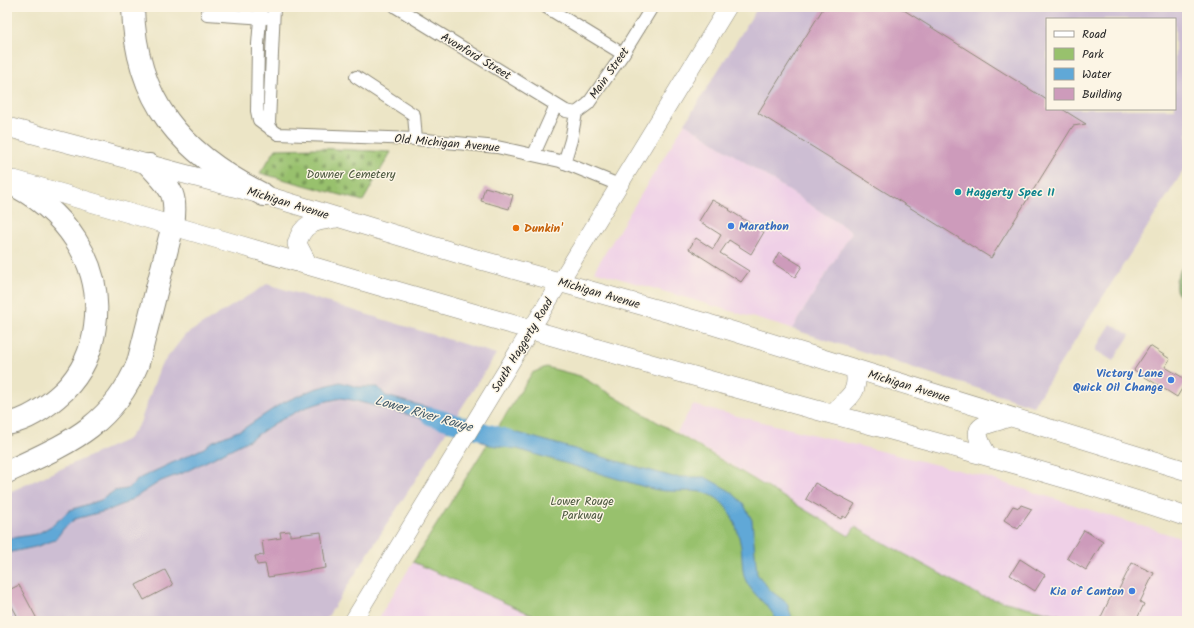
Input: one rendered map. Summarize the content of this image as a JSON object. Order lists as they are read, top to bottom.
{
  "streets": {
    "main road": ["Michigan Avenue", "South Haggerty Road"],
    "street": ["Avonford Street", "Main Street", "Old Michigan Avenue"]
  },
  "crossings": [
    ["Avonford Street", "Main Street"],
    ["Old Michigan Avenue", "South Haggerty Road"],
    ["Michigan Avenue", "South Haggerty Road"]
  ],
  "water": ["Lower River Rouge"],
  "parks": ["Downer Cemetery", "Lower Rouge Parkway"],
  "places": [
    "Haggerty Spec II",
    "Marathon",
    "Dunkin'",
    "Victory Lane Quick Oil Change",
    "Kia of Canton"
  ],
  "legend": [
    "Road",
    "Park",
    "Water",
    "Building"
  ]
}
